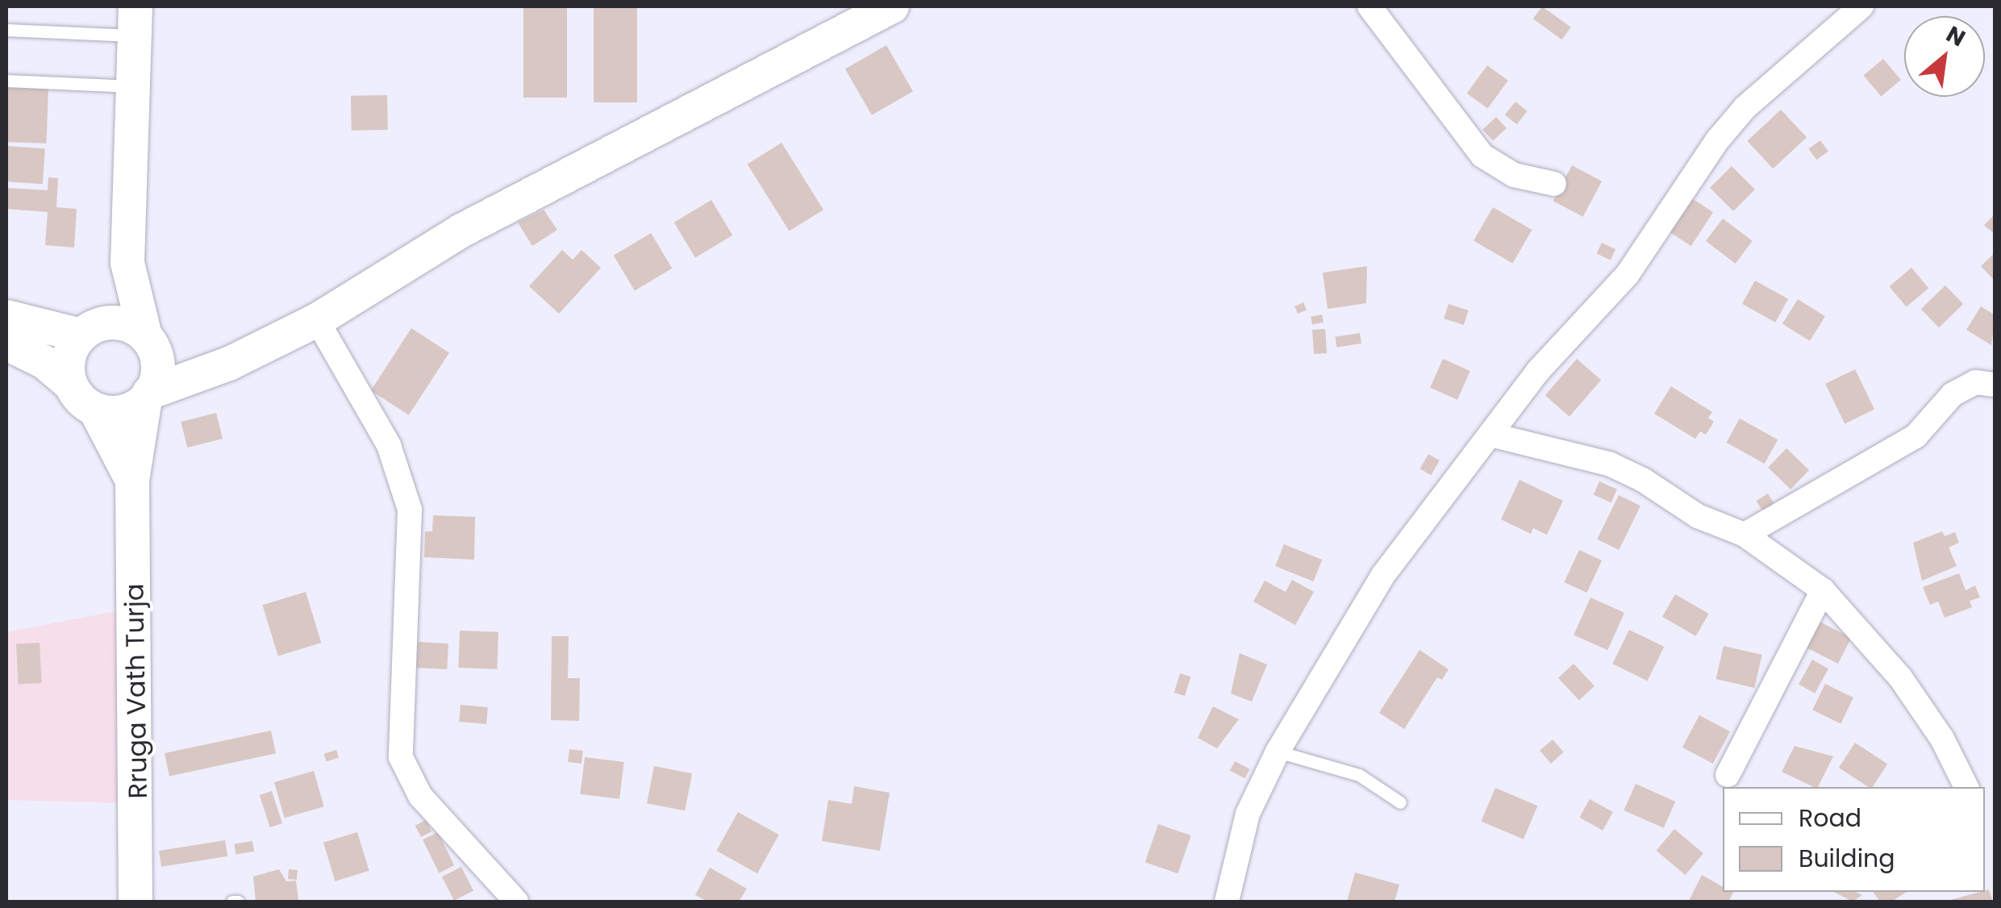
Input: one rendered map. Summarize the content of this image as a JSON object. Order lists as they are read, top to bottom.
{
  "streets": {
    "street": ["Rruga Vath Turja"]
  },
  "legend": ["Road", "Building"],
  "north": "top right"
}
